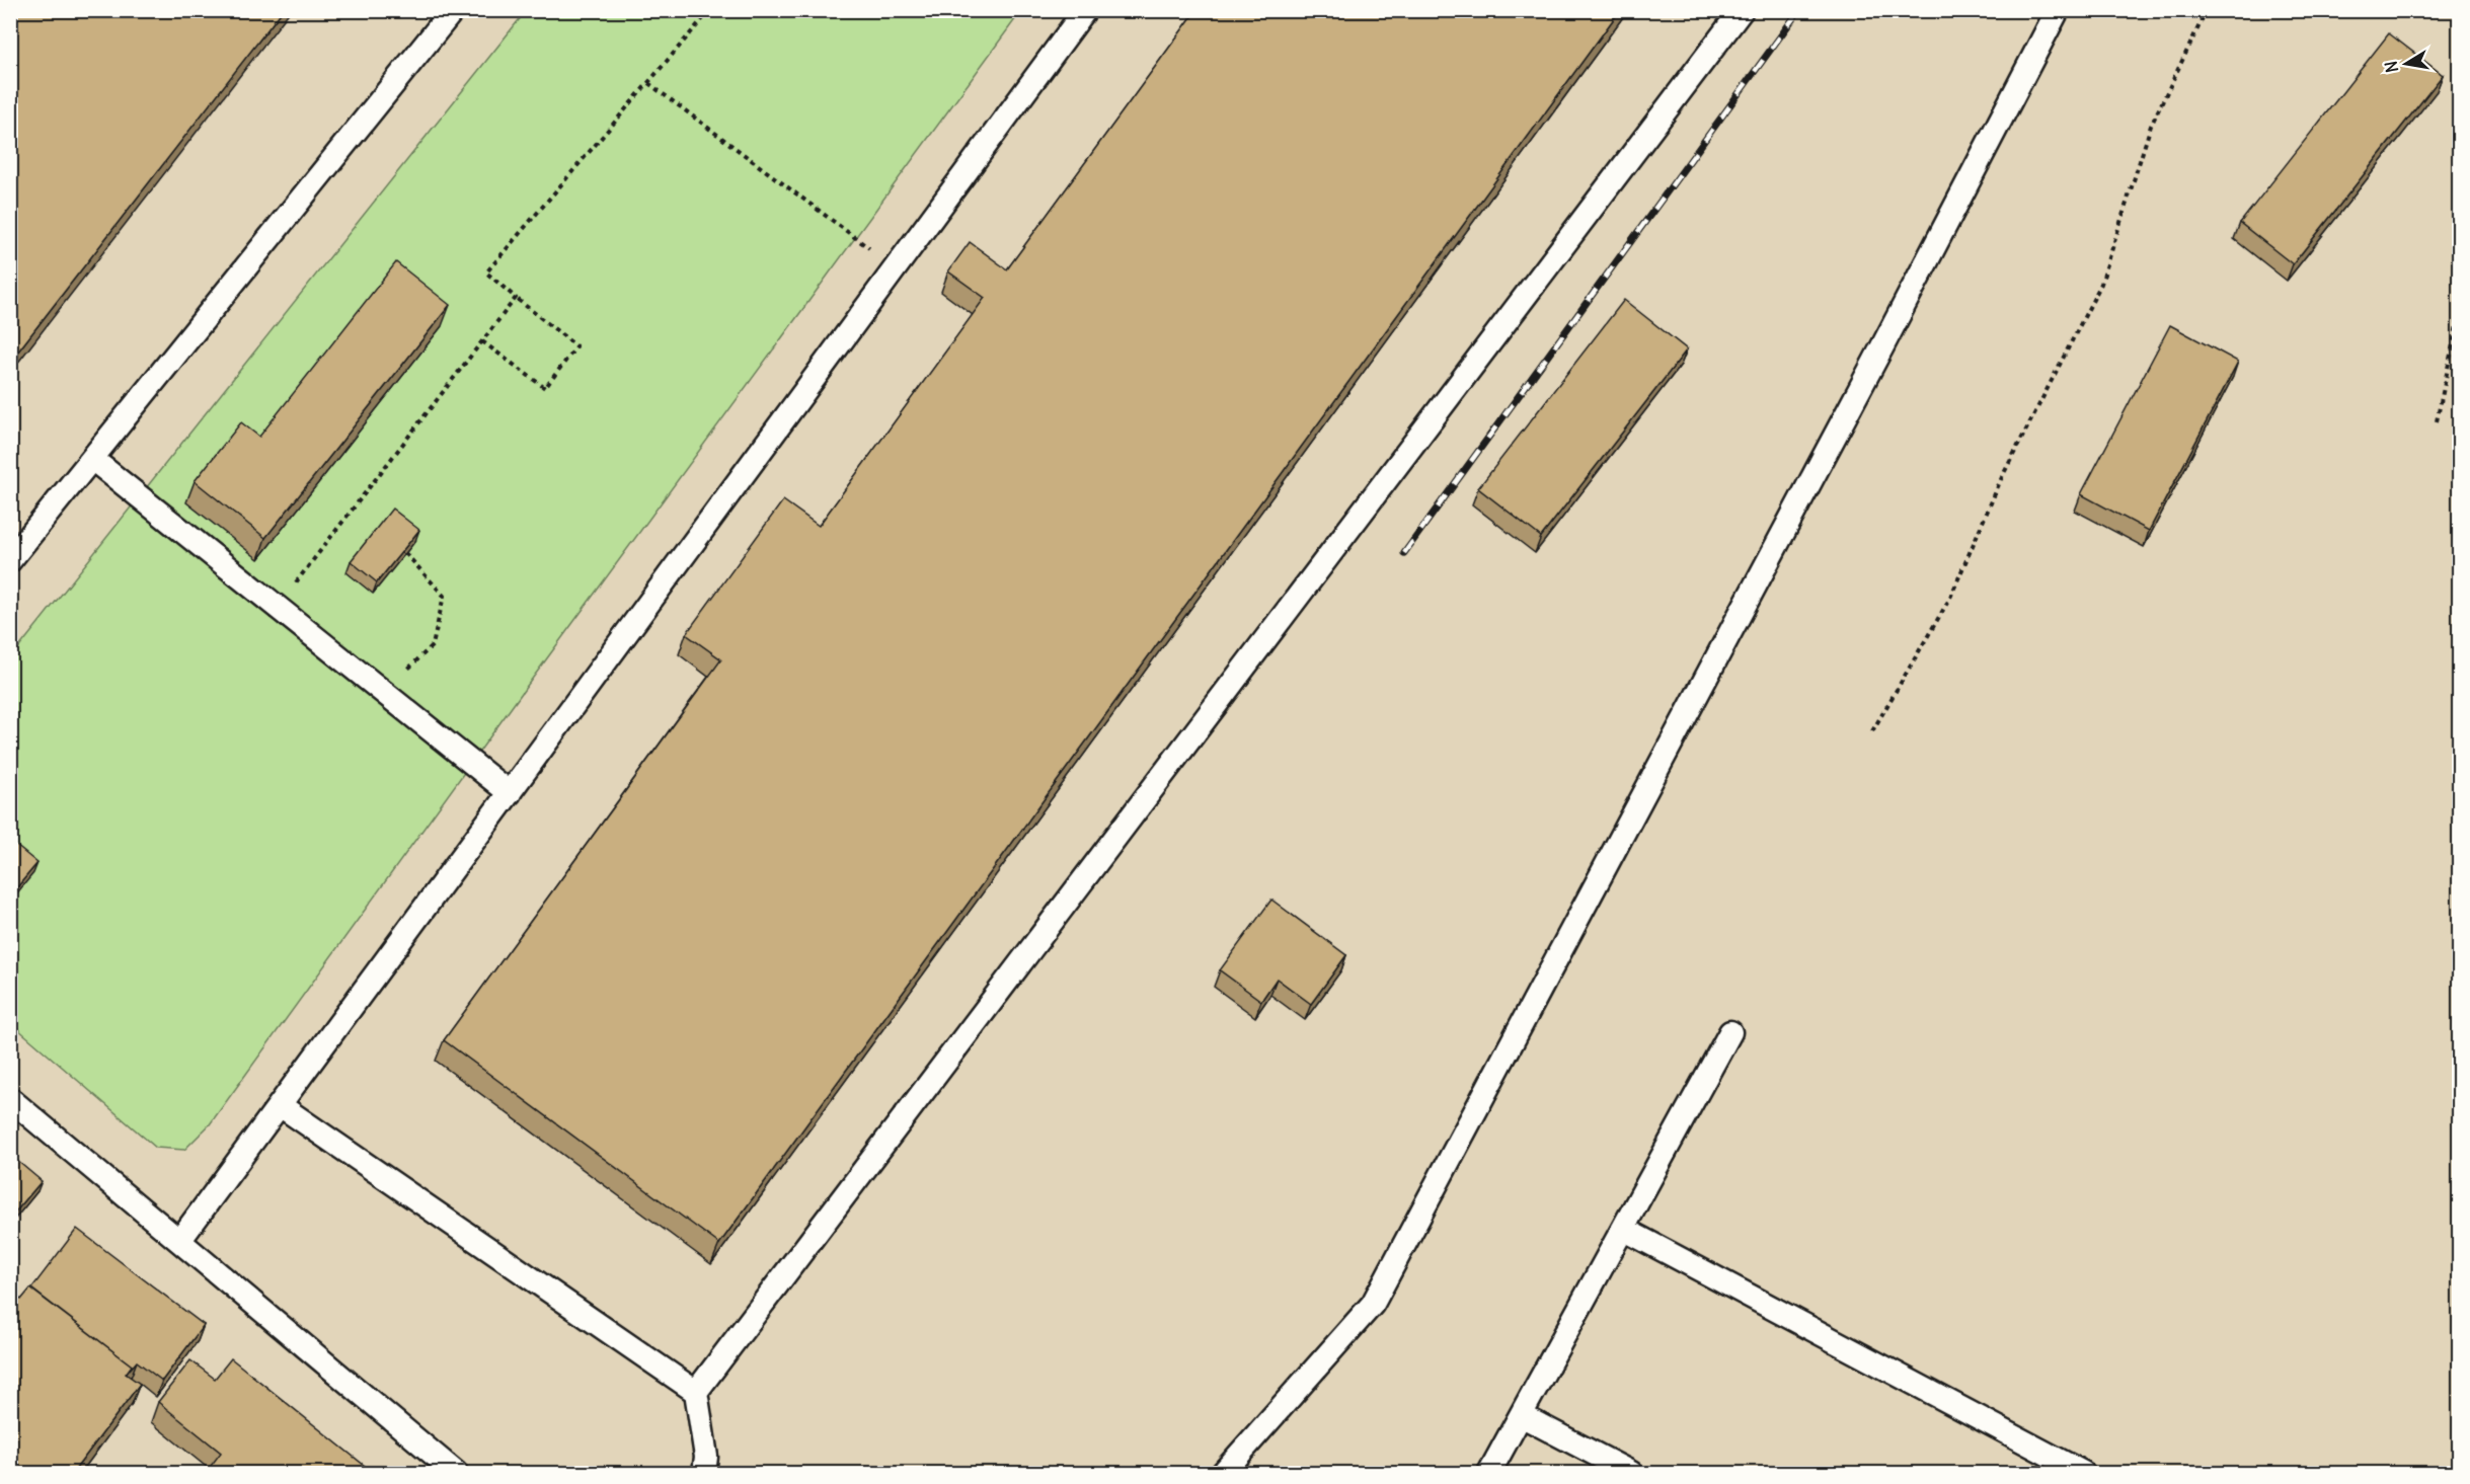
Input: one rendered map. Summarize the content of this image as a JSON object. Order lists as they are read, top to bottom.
{
  "north": "left"
}
